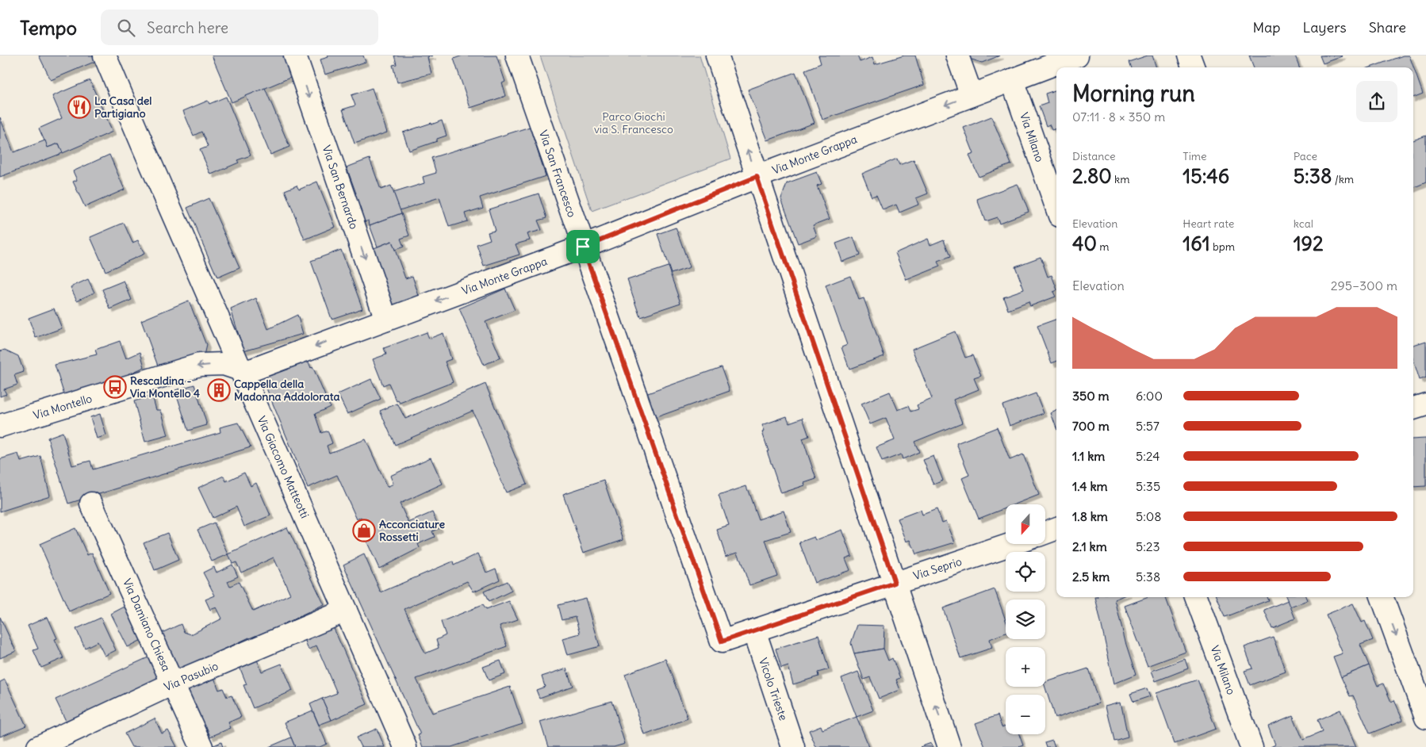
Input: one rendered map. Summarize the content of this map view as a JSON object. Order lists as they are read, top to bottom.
{
  "streets": {
    "street": [
      "Via Milano",
      "Via Monte Grappa",
      "Via San Francesco",
      "Via San Bernardo",
      "Via Montello",
      "Via Giacomo Matteotti",
      "Via Seprio",
      "Via Damiano Chiesa",
      "Via Pasubio",
      "Vicolo Trieste"
    ]
  },
  "crossings": [
    ["Via Milano", "Via Monte Grappa"],
    ["Via Monte Grappa", "Via San Francesco"],
    ["Via Monte Grappa", "Via San Bernardo"],
    ["Via Monte Grappa", "Via Montello"],
    ["Via Monte Grappa", "Via Giacomo Matteotti"],
    ["Via San Francesco", "Via Seprio"],
    ["Via San Francesco", "Vicolo Trieste"],
    ["Via Montello", "Via Giacomo Matteotti"],
    ["Via Giacomo Matteotti", "Via Pasubio"],
    ["Via Seprio", "Vicolo Trieste"],
    ["Via Damiano Chiesa", "Via Pasubio"]
  ],
  "one_way": ["Via Monte Grappa", "Via San Bernardo", "Via Montello"],
  "parks": ["Parco Giochi via S. Francesco"],
  "places": {
    "restaurant": ["La Casa del Partigiano"],
    "bus stop": ["Rescaldina - Via Montello 4"],
    "building": ["Cappella della Madonna Addolorata"],
    "shop": ["Acconciature Rossetti"]
  },
  "north": "bottom",
  "page": {
    "header": "Tempo",
    "search": "Search here",
    "nav": ["Map", "Layers", "Share"],
    "heading": ["Morning run", "07:11 · 8 × 350 m"],
    "stats": [
      ["Distance", "2.80 km"],
      ["Time", "15:46"],
      ["Pace", "5:38 /km"],
      ["Elevation", "40 m"],
      ["Heart rate", "161 bpm"],
      ["kcal", "192"]
    ],
    "chart": ["Elevation", "295–300 m"],
    "list": [
      {
        "name": "350 m",
        "note": "6:00"
      },
      {
        "name": "700 m",
        "note": "5:57"
      },
      {
        "name": "1.1 km",
        "note": "5:24"
      },
      {
        "name": "1.4 km",
        "note": "5:35"
      },
      {
        "name": "1.8 km",
        "note": "5:08"
      },
      {
        "name": "2.1 km",
        "note": "5:23"
      },
      {
        "name": "2.5 km",
        "note": "5:38"
      }
    ],
    "map_buttons": ["+", "−"]
  }
}
